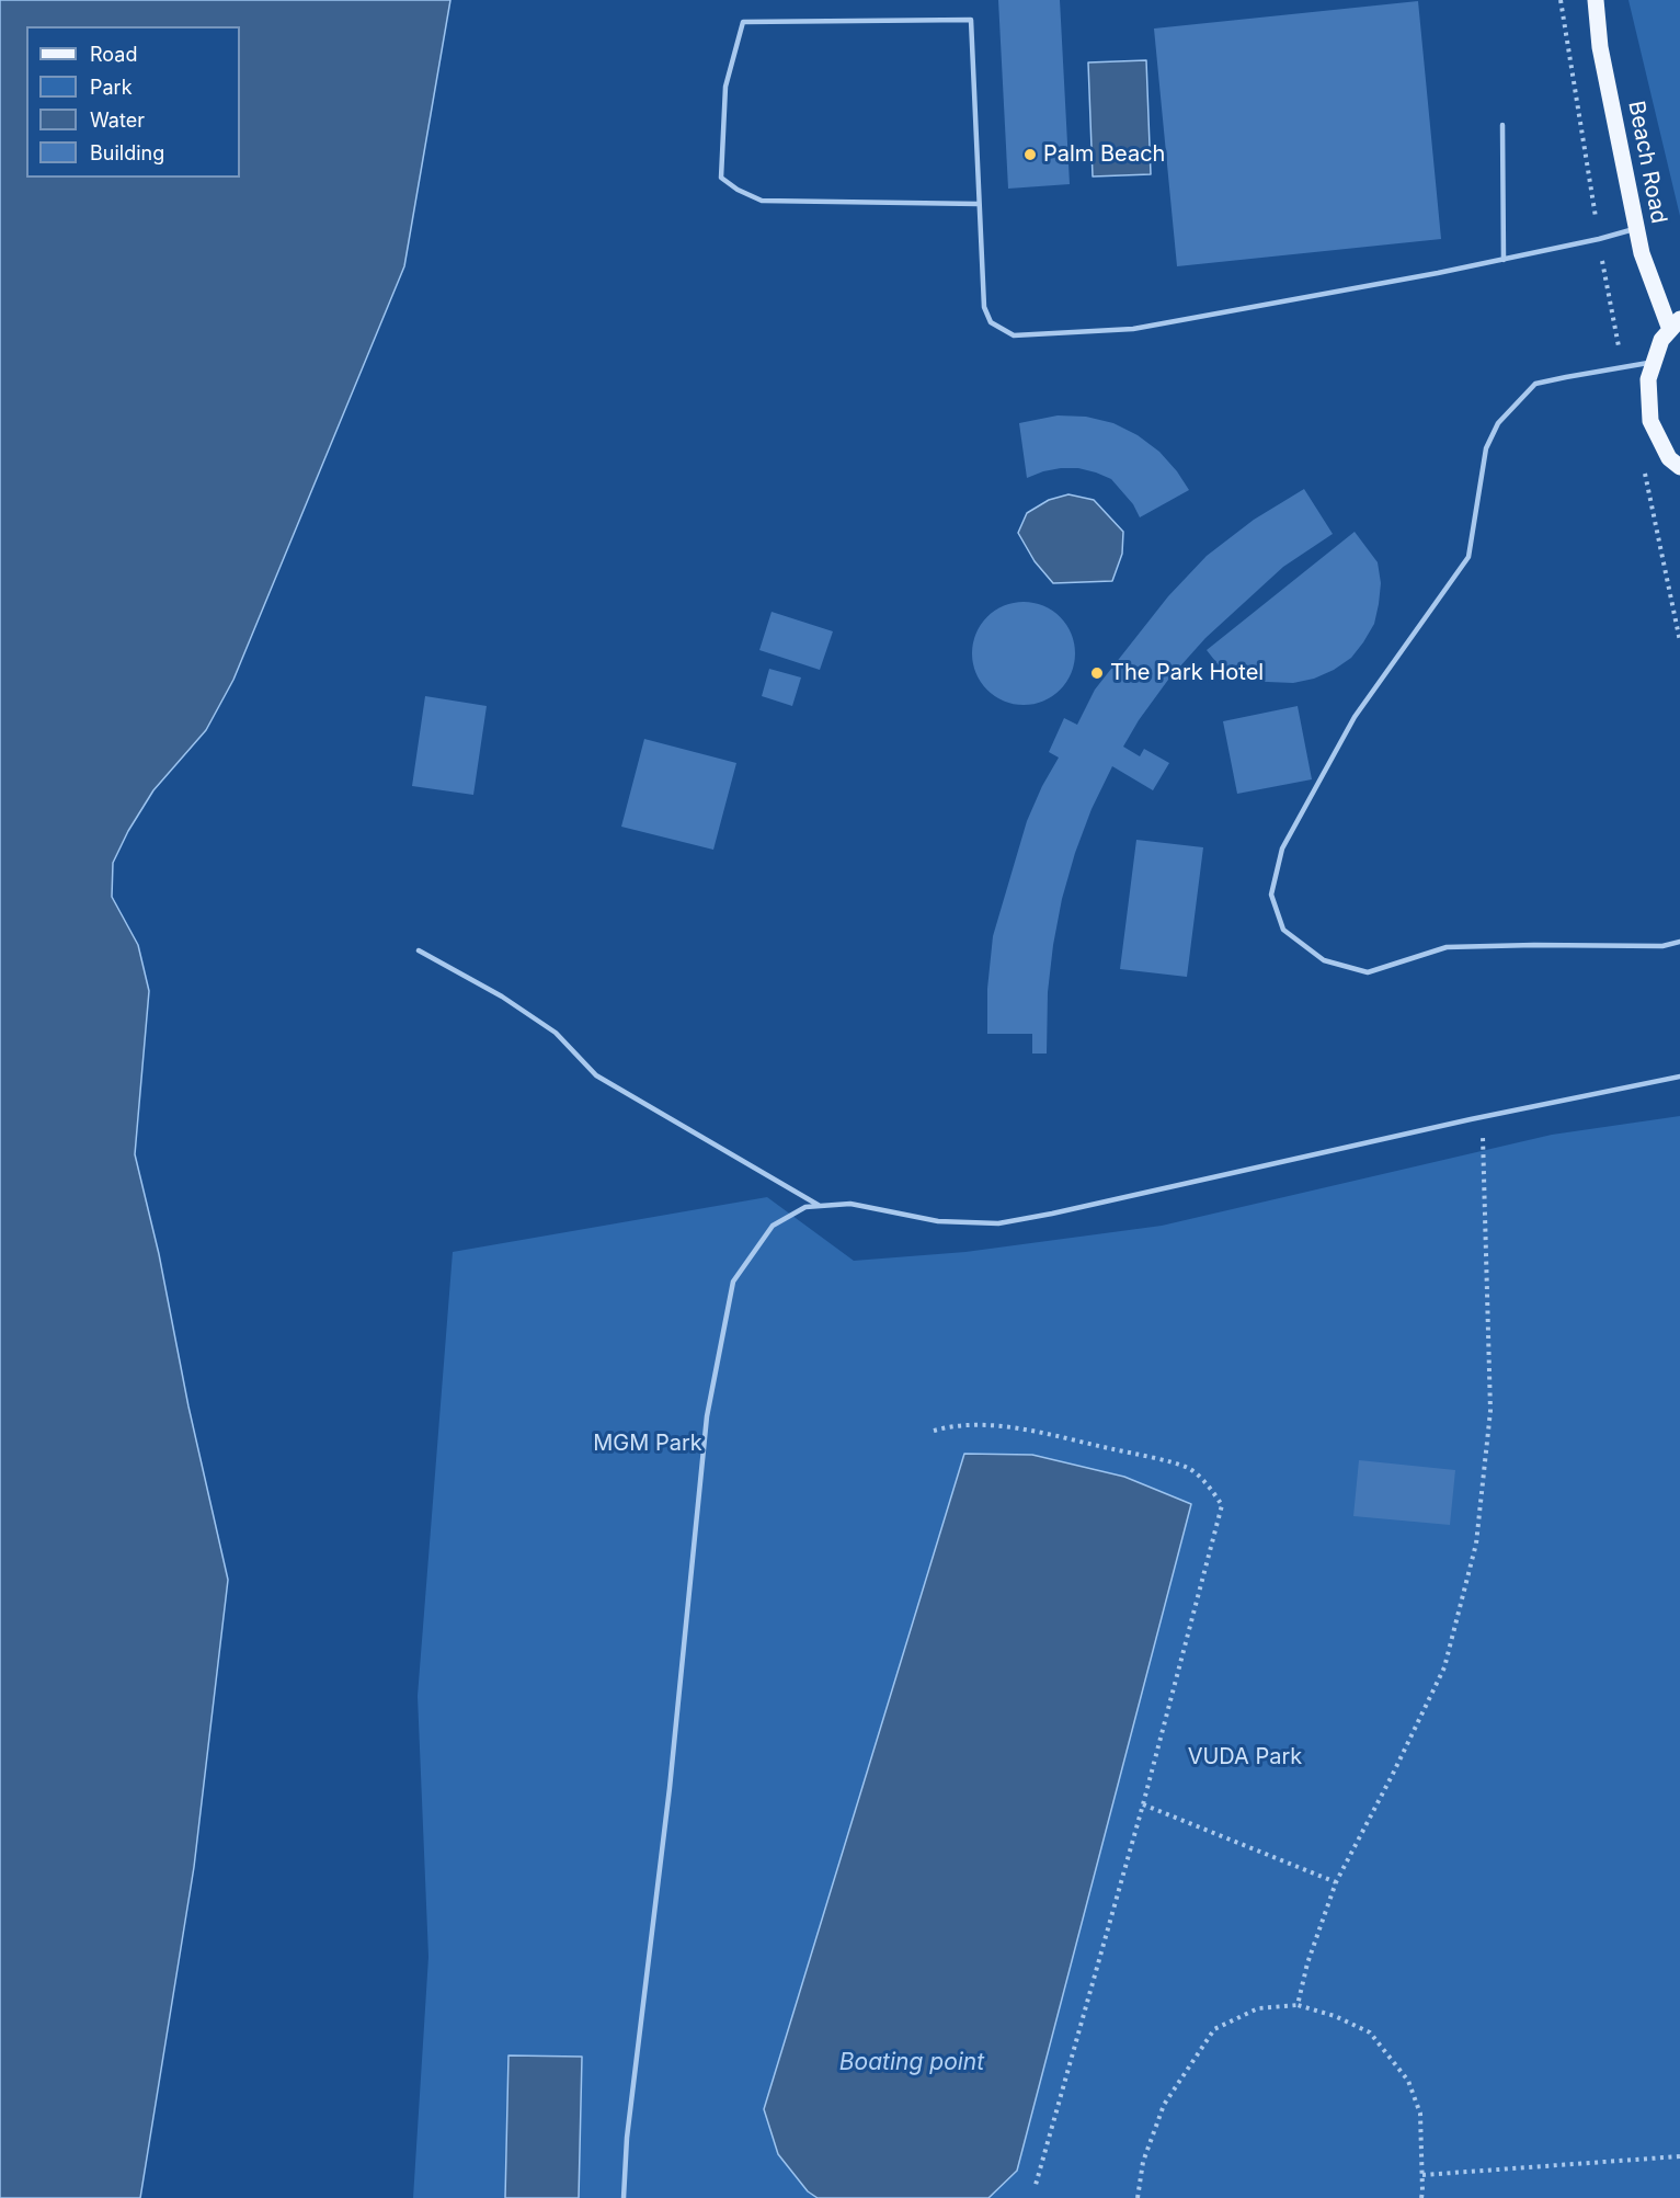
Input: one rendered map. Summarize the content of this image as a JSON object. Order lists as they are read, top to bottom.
{
  "streets": {
    "main road": ["Beach Road"]
  },
  "water": ["Boating point"],
  "parks": ["MGM Park", "VUDA Park"],
  "places": ["Palm Beach", "The Park Hotel"],
  "legend": [
    "Road",
    "Park",
    "Water",
    "Building"
  ]
}
